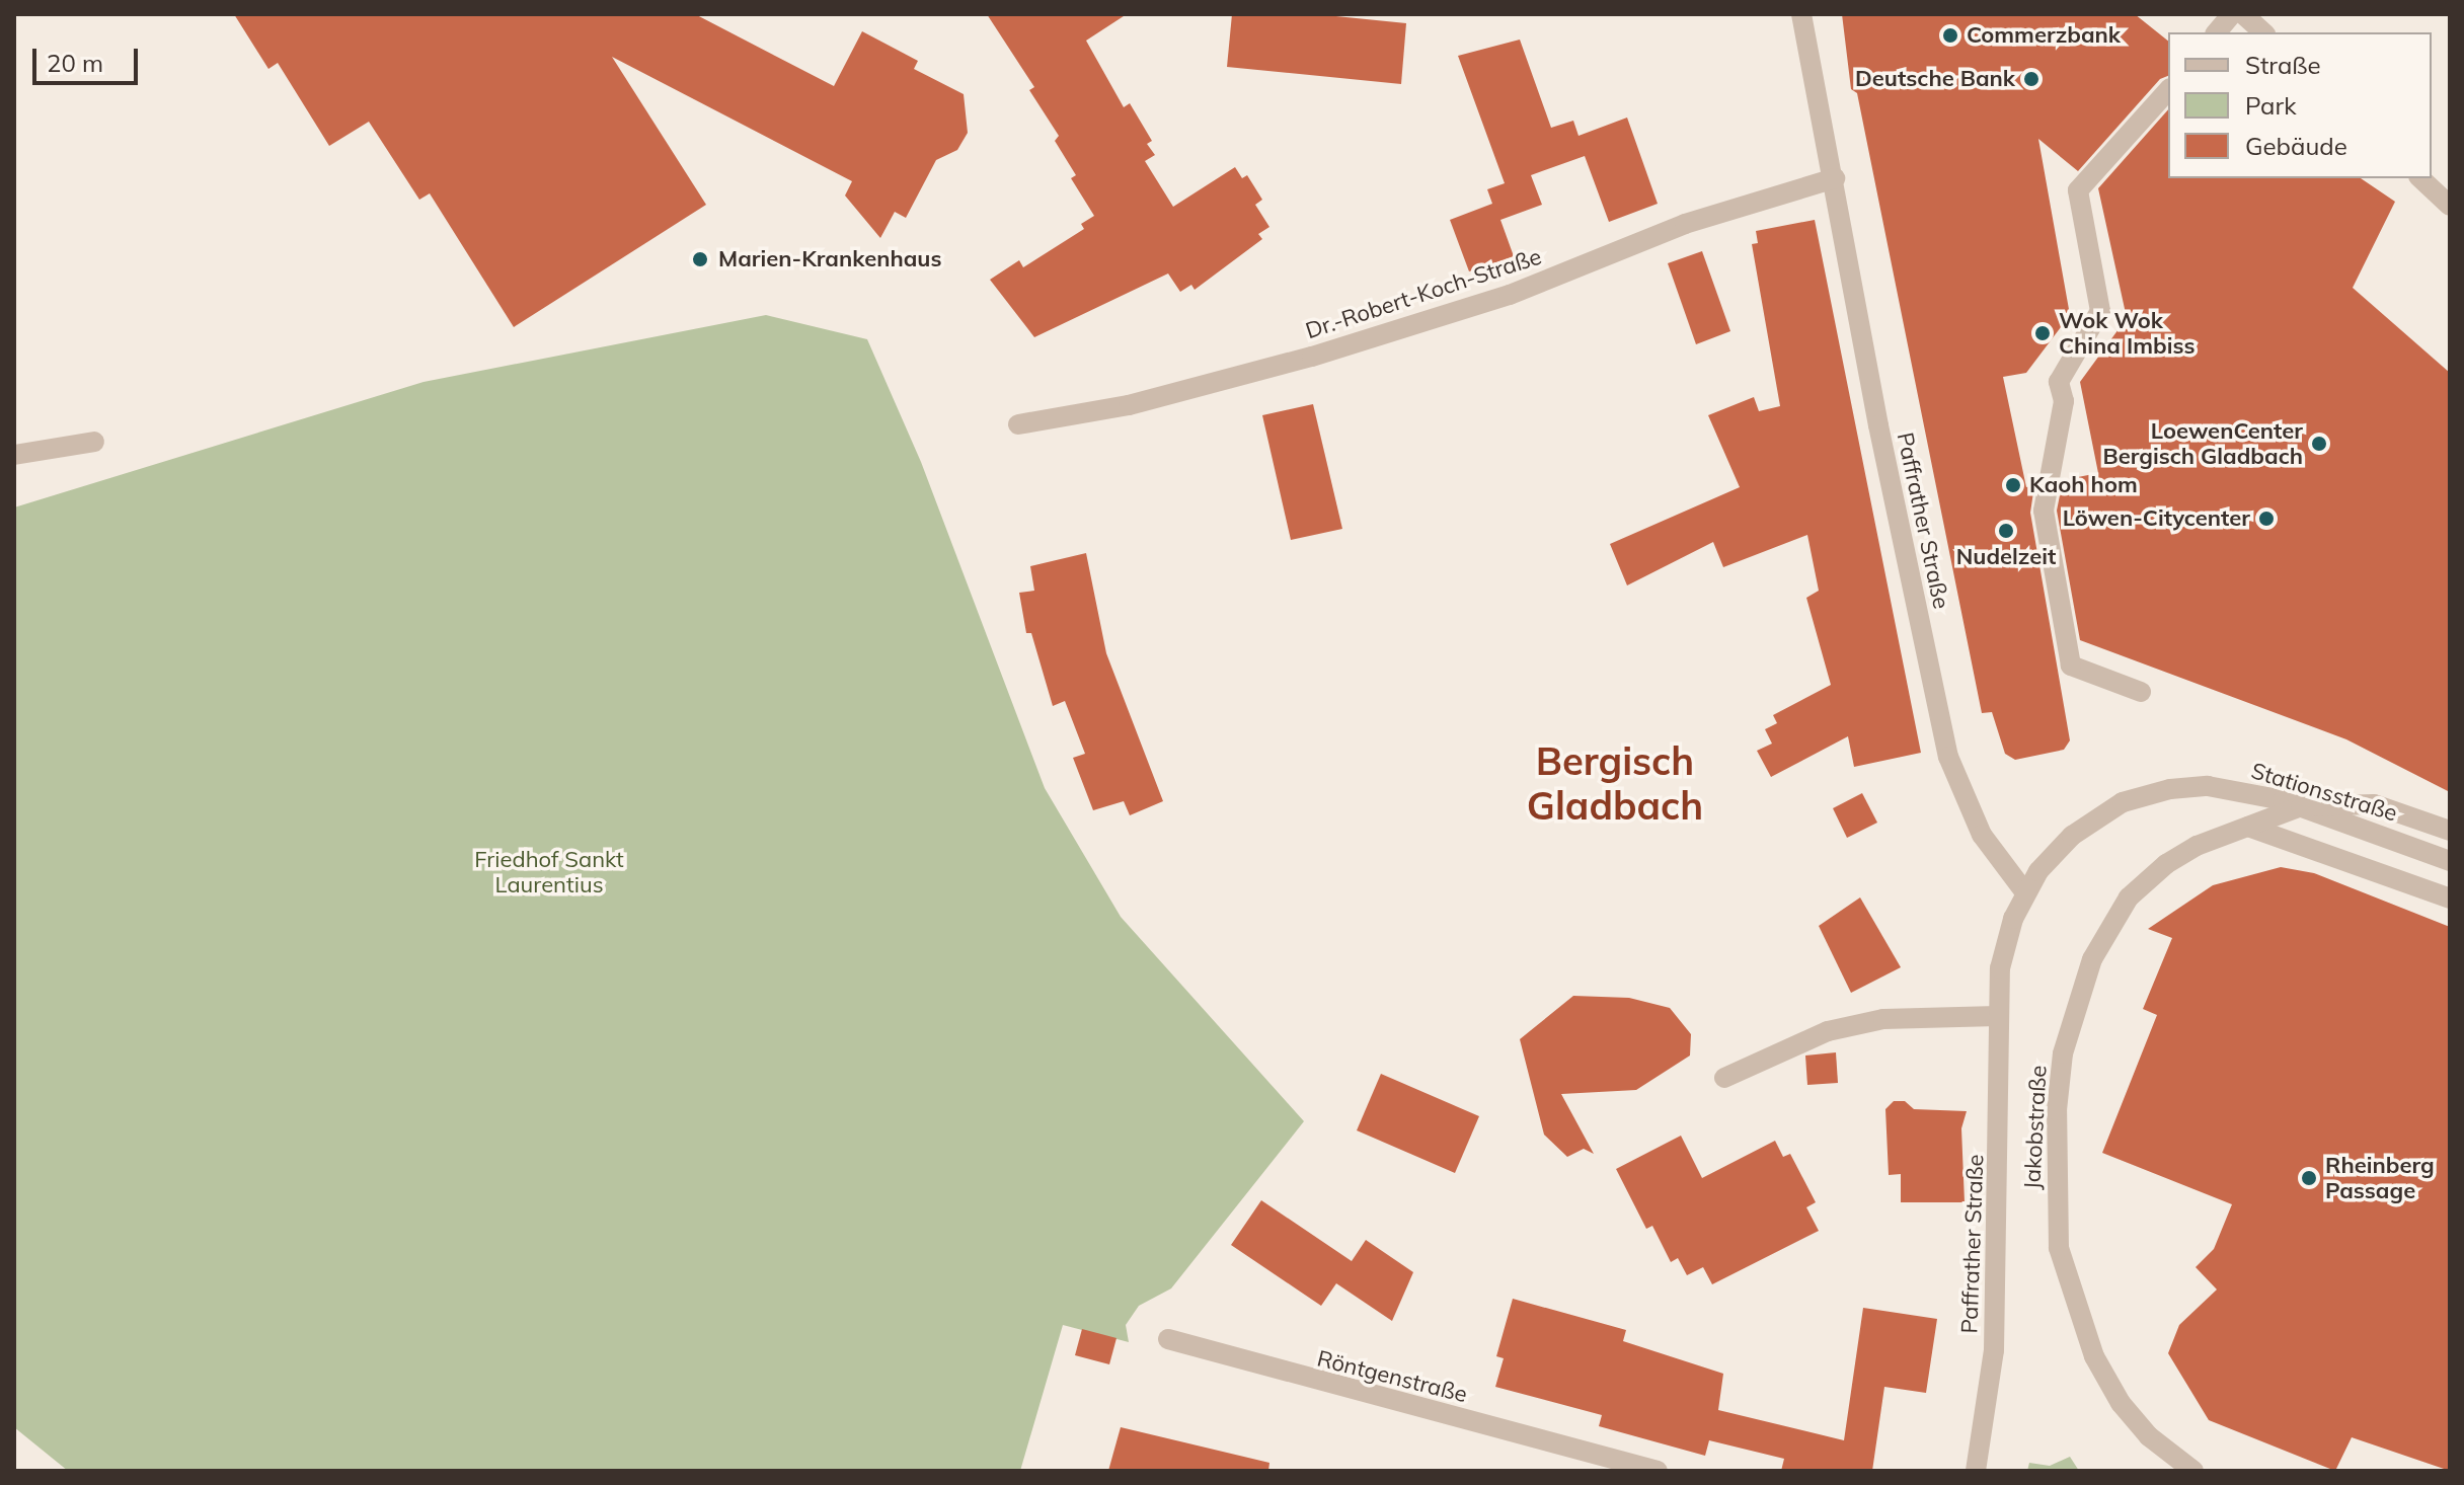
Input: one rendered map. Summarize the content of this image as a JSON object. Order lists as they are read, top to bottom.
{
  "streets": {
    "street": [
      "Dr.-Robert-Koch-Straße",
      "Paffrather Straße",
      "Stationsstraße",
      "Jakobstraße",
      "Röntgenstraße"
    ]
  },
  "crossings": [
    ["Dr.-Robert-Koch-Straße", "Paffrather Straße"],
    ["Paffrather Straße", "Stationsstraße"]
  ],
  "districts": ["Bergisch Gladbach"],
  "parks": ["Friedhof Sankt Laurentius"],
  "places": [
    "Commerzbank",
    "Deutsche Bank",
    "Marien-Krankenhaus",
    "Wok Wok China Imbiss",
    "LoewenCenter Bergisch Gladbach",
    "Kaoh hom",
    "Löwen-Citycenter",
    "Nudelzeit",
    "Rheinberg Passage"
  ],
  "legend": ["Straße", "Park", "Gebäude"],
  "scale_bar": "20 m"
}
